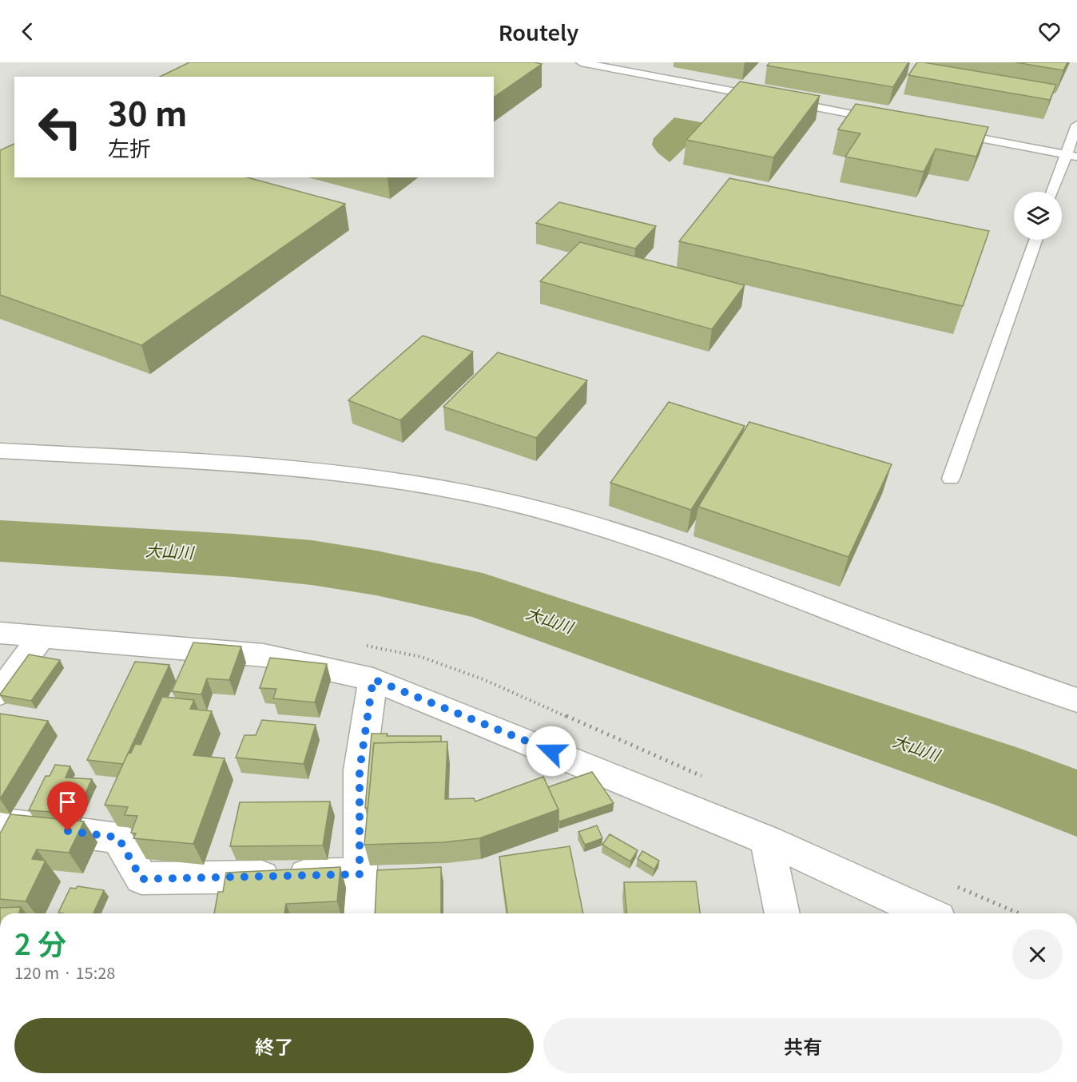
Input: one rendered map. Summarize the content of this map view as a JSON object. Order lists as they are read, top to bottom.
{
  "water": ["大山川"],
  "page": {
    "header": "Routely",
    "turn": ["30 m", "左折"],
    "heading": ["2 分", "120 m · 15:28"],
    "buttons": ["終了", "共有"]
  }
}
